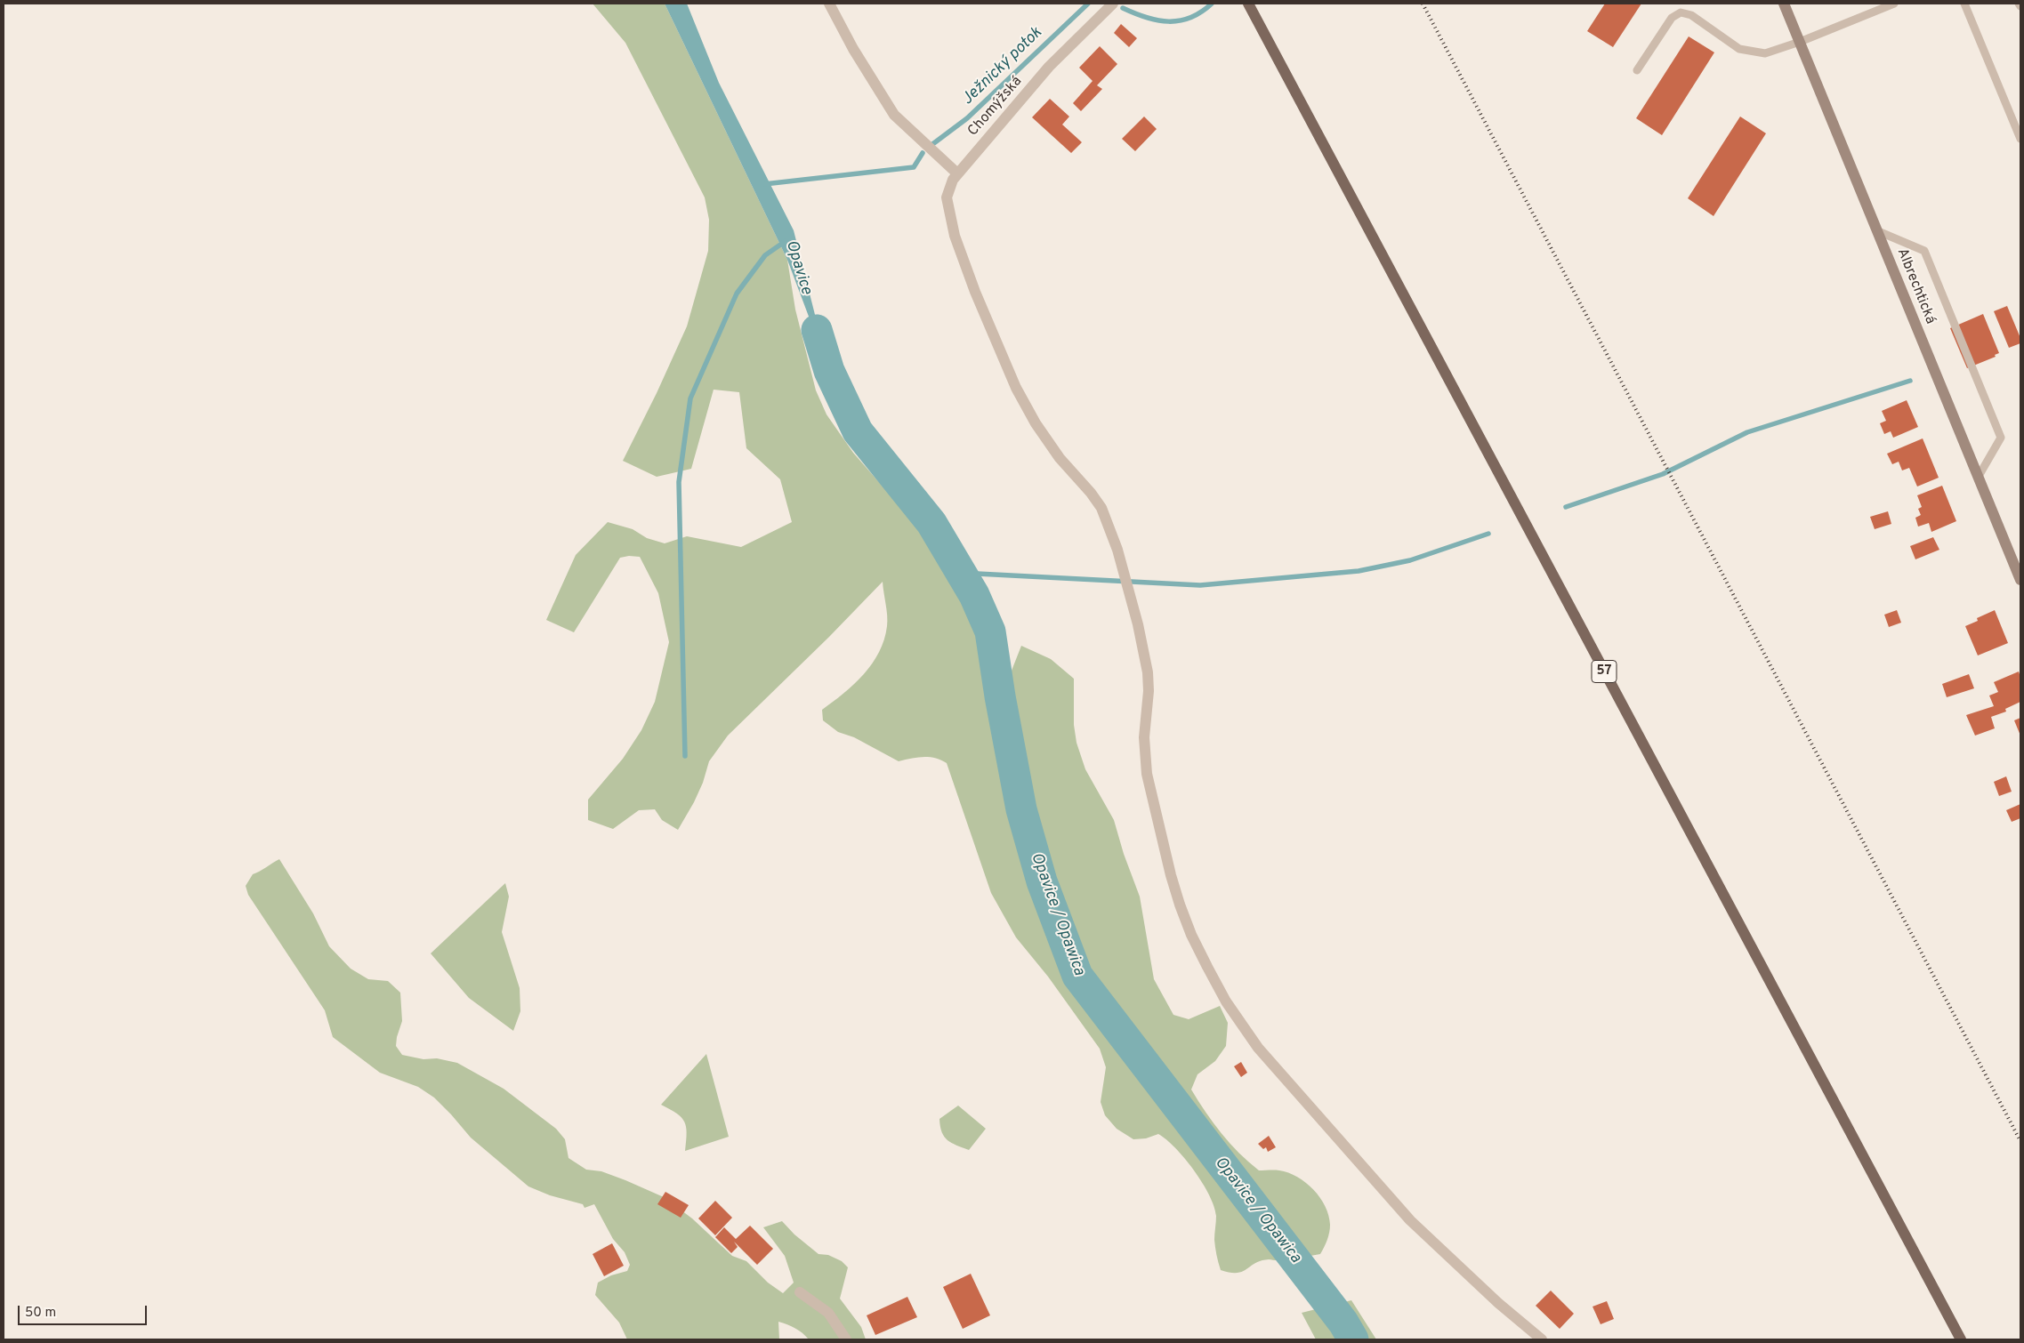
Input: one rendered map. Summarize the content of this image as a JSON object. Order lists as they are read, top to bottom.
{
  "streets": {
    "main road": ["Albrechtická", "57"],
    "street": ["Chomýžská"]
  },
  "water": ["Ježnický potok", "Opavice", "Opavice / Opawica"],
  "scale_bar": "50 m"
}
